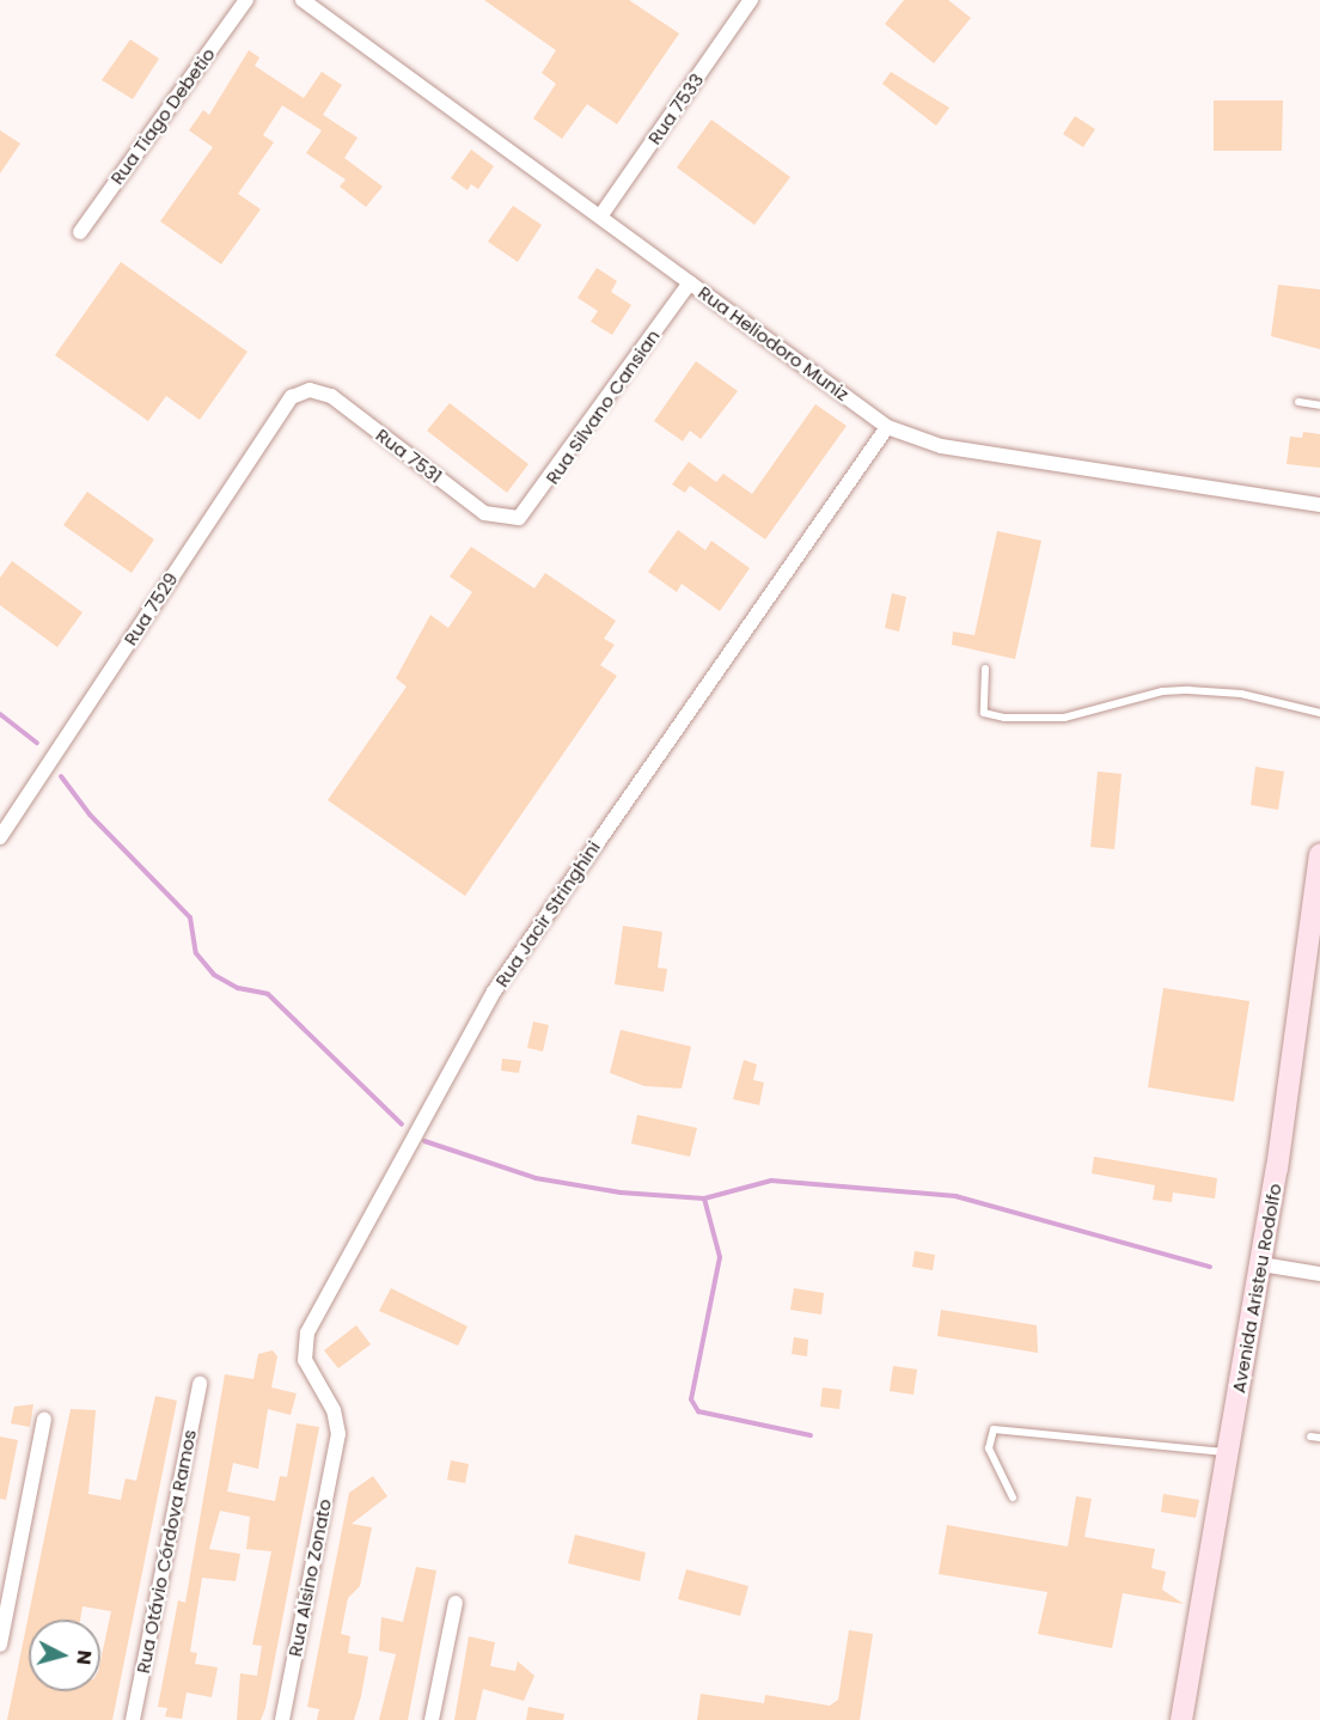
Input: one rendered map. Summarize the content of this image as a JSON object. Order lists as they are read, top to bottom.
{
  "streets": {
    "street": [
      "Rua 7533",
      "Rua Tiago Debetio",
      "Rua Heliodoro Muniz",
      "Rua Silvano Cansian",
      "Rua 7531",
      "Rua 7529",
      "Rua Jacir Stringhini",
      "Avenida Aristeu Rodolfo",
      "Rua Otávio Córdova Ramos",
      "Rua Alsino Zonato"
    ]
  },
  "crossings": [
    ["Rua 7533", "Rua Heliodoro Muniz"],
    ["Rua Heliodoro Muniz", "Rua Silvano Cansian"],
    ["Rua Heliodoro Muniz", "Rua Jacir Stringhini"],
    ["Rua Silvano Cansian", "Rua 7531"],
    ["Rua 7531", "Rua 7529"],
    ["Rua Jacir Stringhini", "Rua Alsino Zonato"]
  ],
  "north": "right"
}
